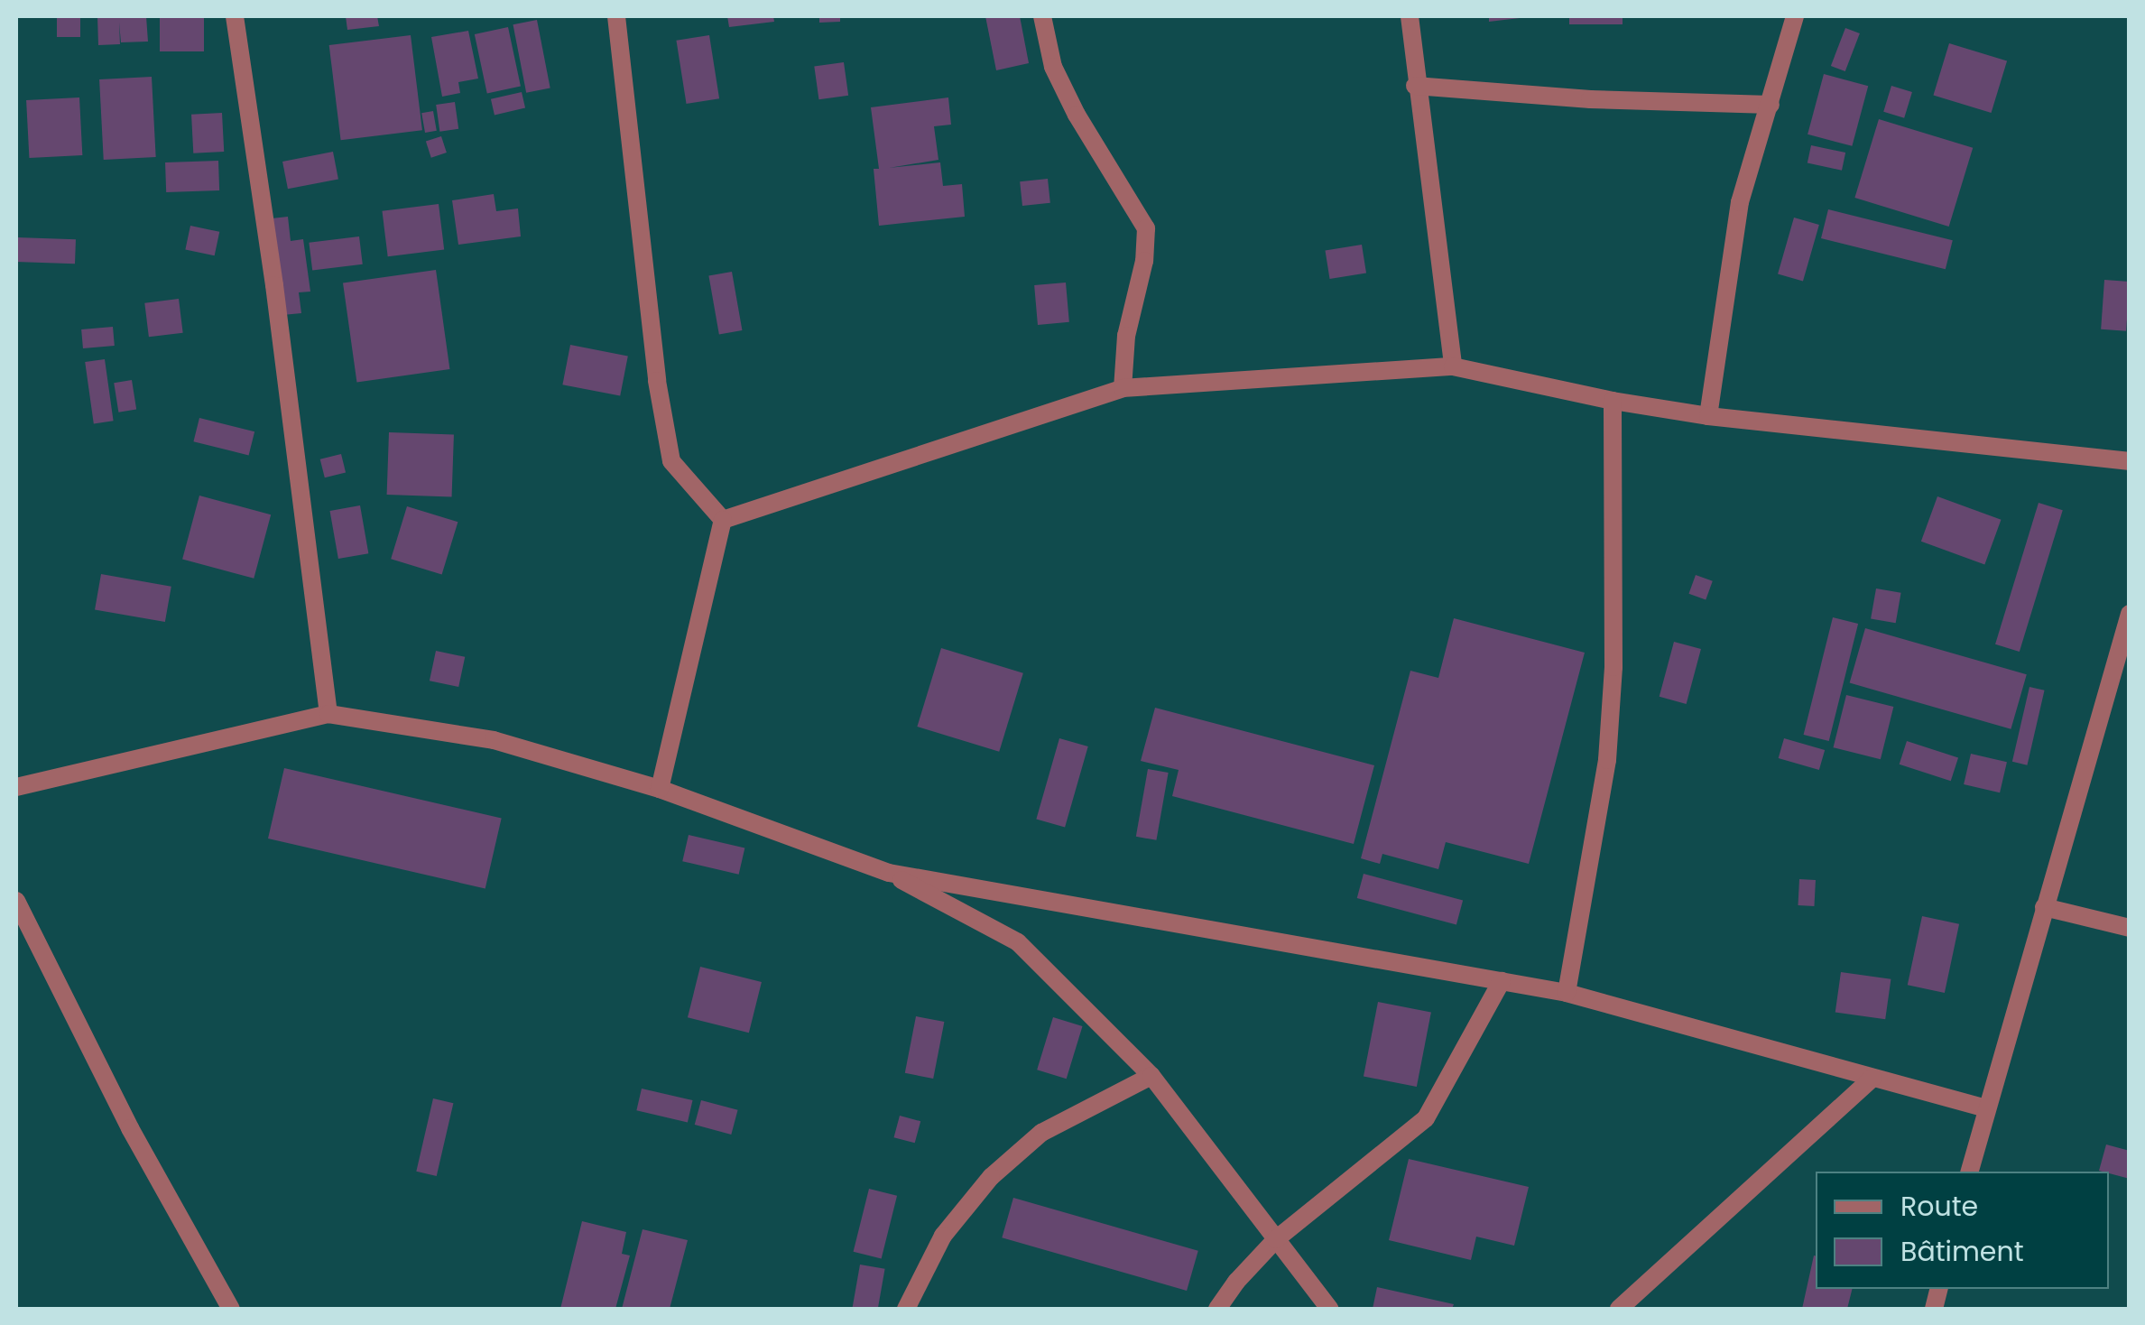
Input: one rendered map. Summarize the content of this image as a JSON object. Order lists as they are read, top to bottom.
{
  "legend": ["Route", "Bâtiment"]
}
